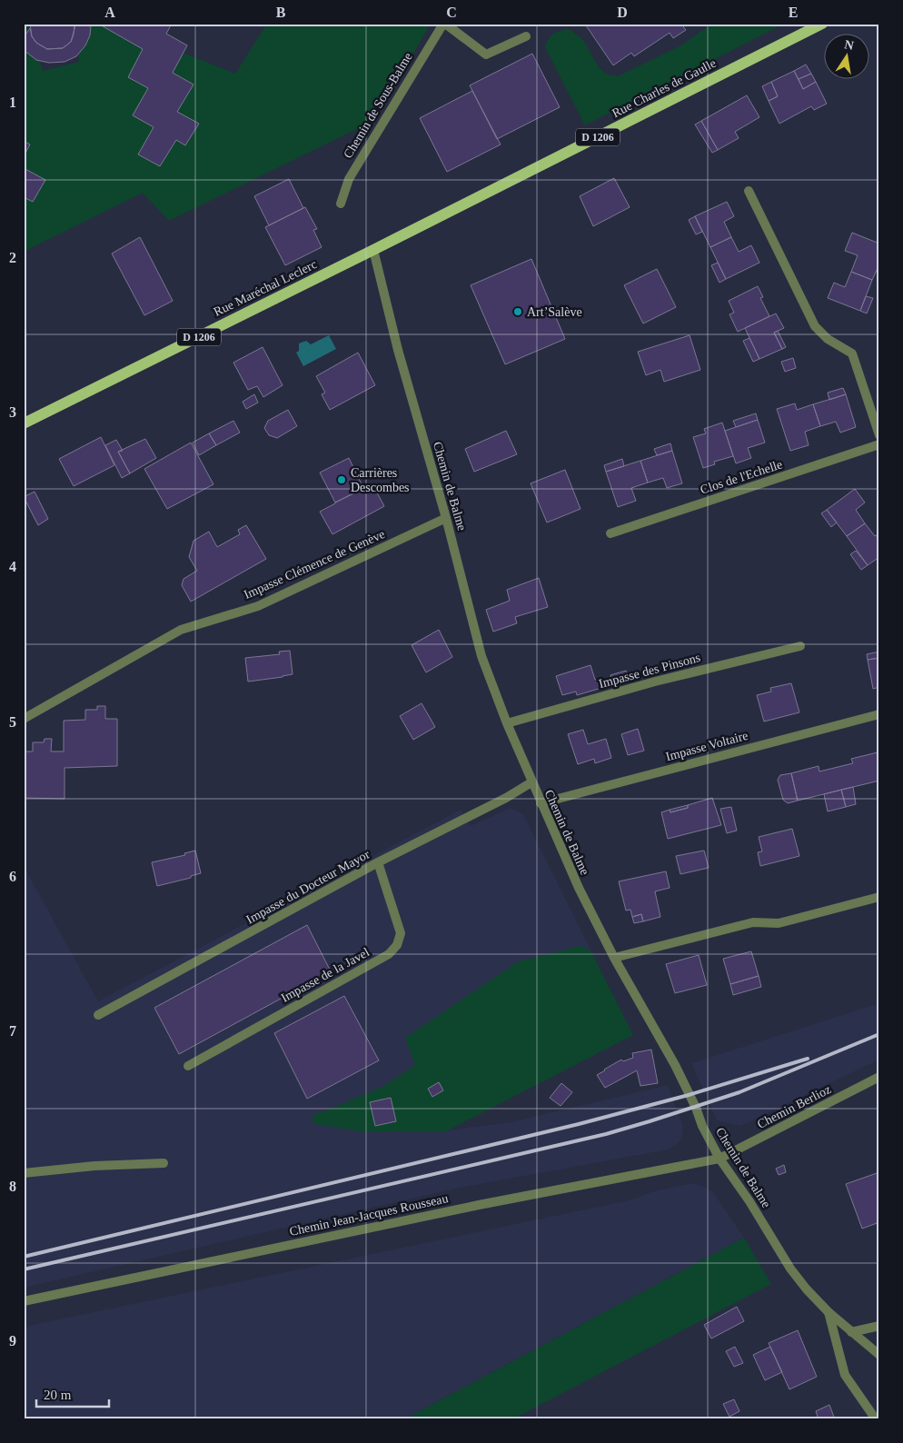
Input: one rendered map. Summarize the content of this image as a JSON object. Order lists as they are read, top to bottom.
{
  "streets": {
    "main road": ["Rue Charles de Gaulle", "D 1206", "Rue Maréchal Leclerc"],
    "street": [
      "Chemin de Sous-Balme",
      "Clos de l'Echelle",
      "Chemin de Balme",
      "Impasse Clémence de Genève",
      "Impasse des Pinsons",
      "Impasse Voltaire",
      "Impasse du Docteur Mayor",
      "Impasse de la Javel",
      "Chemin Berlioz",
      "Chemin Jean-Jacques Rousseau"
    ]
  },
  "crossings": [
    ["Rue Charles de Gaulle", "Rue Maréchal Leclerc"],
    ["Rue Charles de Gaulle", "Chemin de Balme"],
    ["Rue Maréchal Leclerc", "Chemin de Balme"],
    ["Chemin de Balme", "Impasse Clémence de Genève"],
    ["Chemin de Balme", "Impasse des Pinsons"],
    ["Chemin de Balme", "Impasse Voltaire"],
    ["Chemin de Balme", "Impasse du Docteur Mayor"],
    ["Chemin de Balme", "Chemin Berlioz"],
    ["Chemin de Balme", "Chemin Jean-Jacques Rousseau"],
    ["Impasse du Docteur Mayor", "Impasse de la Javel"],
    ["Chemin Berlioz", "Chemin Jean-Jacques Rousseau"]
  ],
  "places": ["Art’Salève", "Carrières Descombes"],
  "scale_bar": "20 m",
  "north": "top",
  "grid": {
    "columns": [
      "A",
      "B",
      "C",
      "D",
      "E"
    ],
    "rows": [
      "1",
      "2",
      "3",
      "4",
      "5",
      "6",
      "7",
      "8",
      "9"
    ]
  }
}
